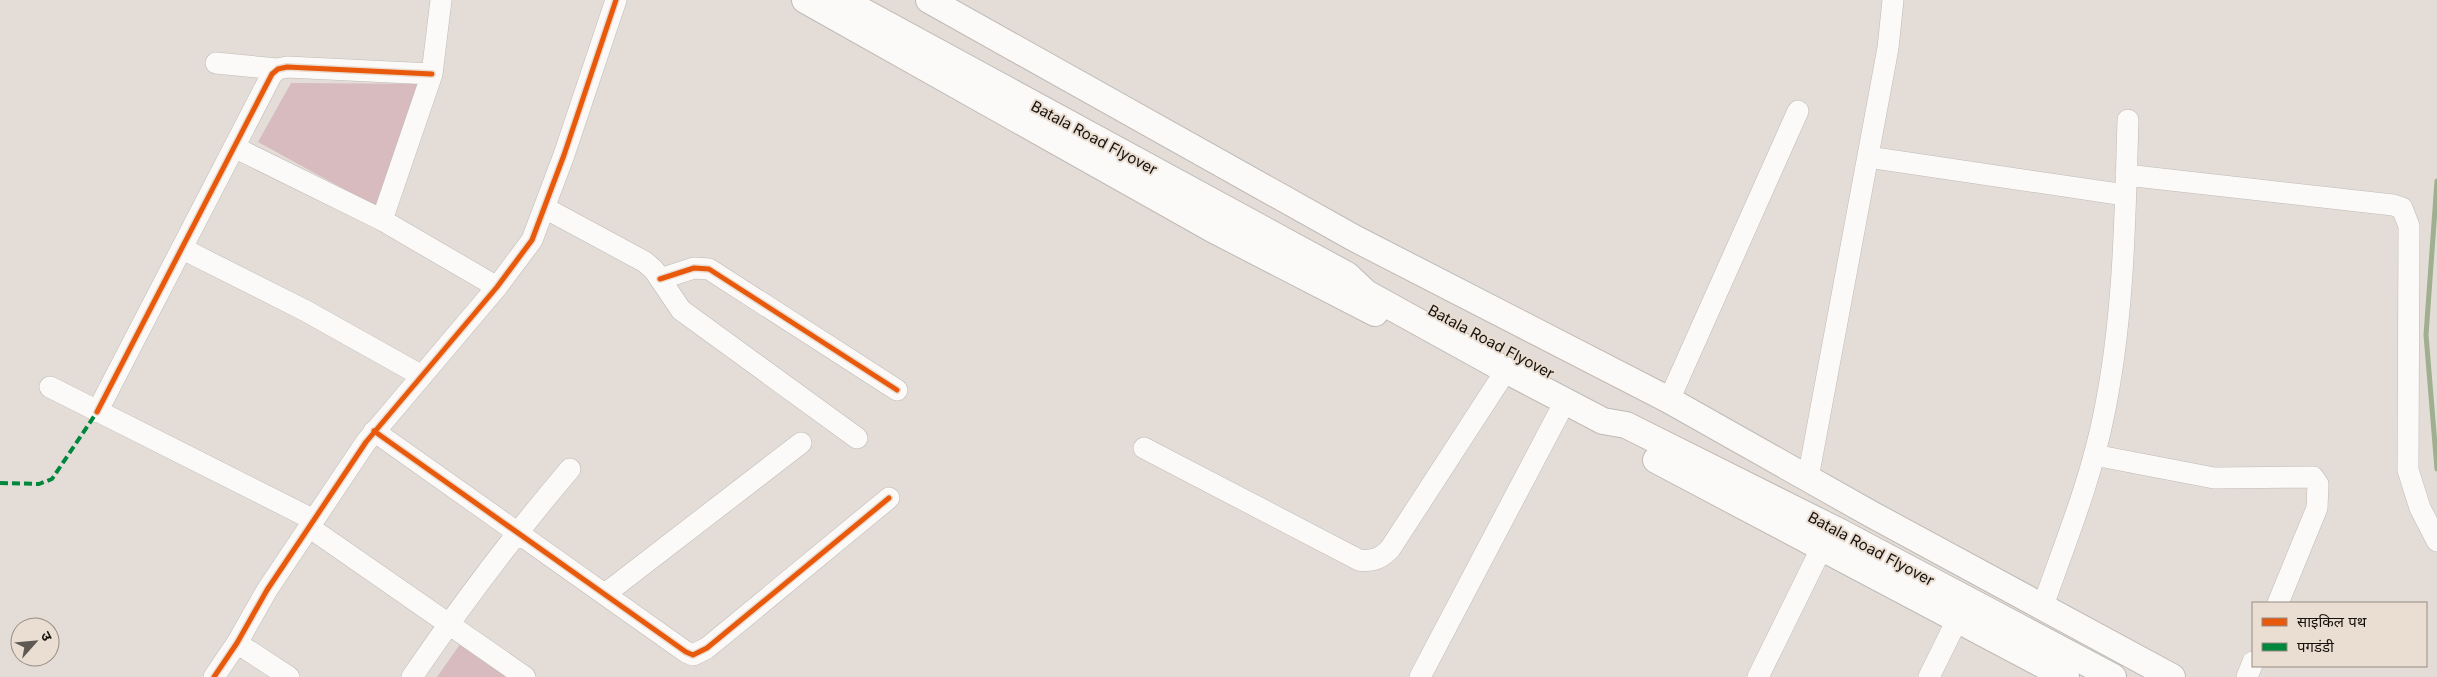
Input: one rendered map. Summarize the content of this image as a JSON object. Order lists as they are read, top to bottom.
{
  "streets": {
    "main road": ["Batala Road Flyover"]
  },
  "legend": ["साइकिल पथ", "पगडंडी"],
  "north": "top right"
}
